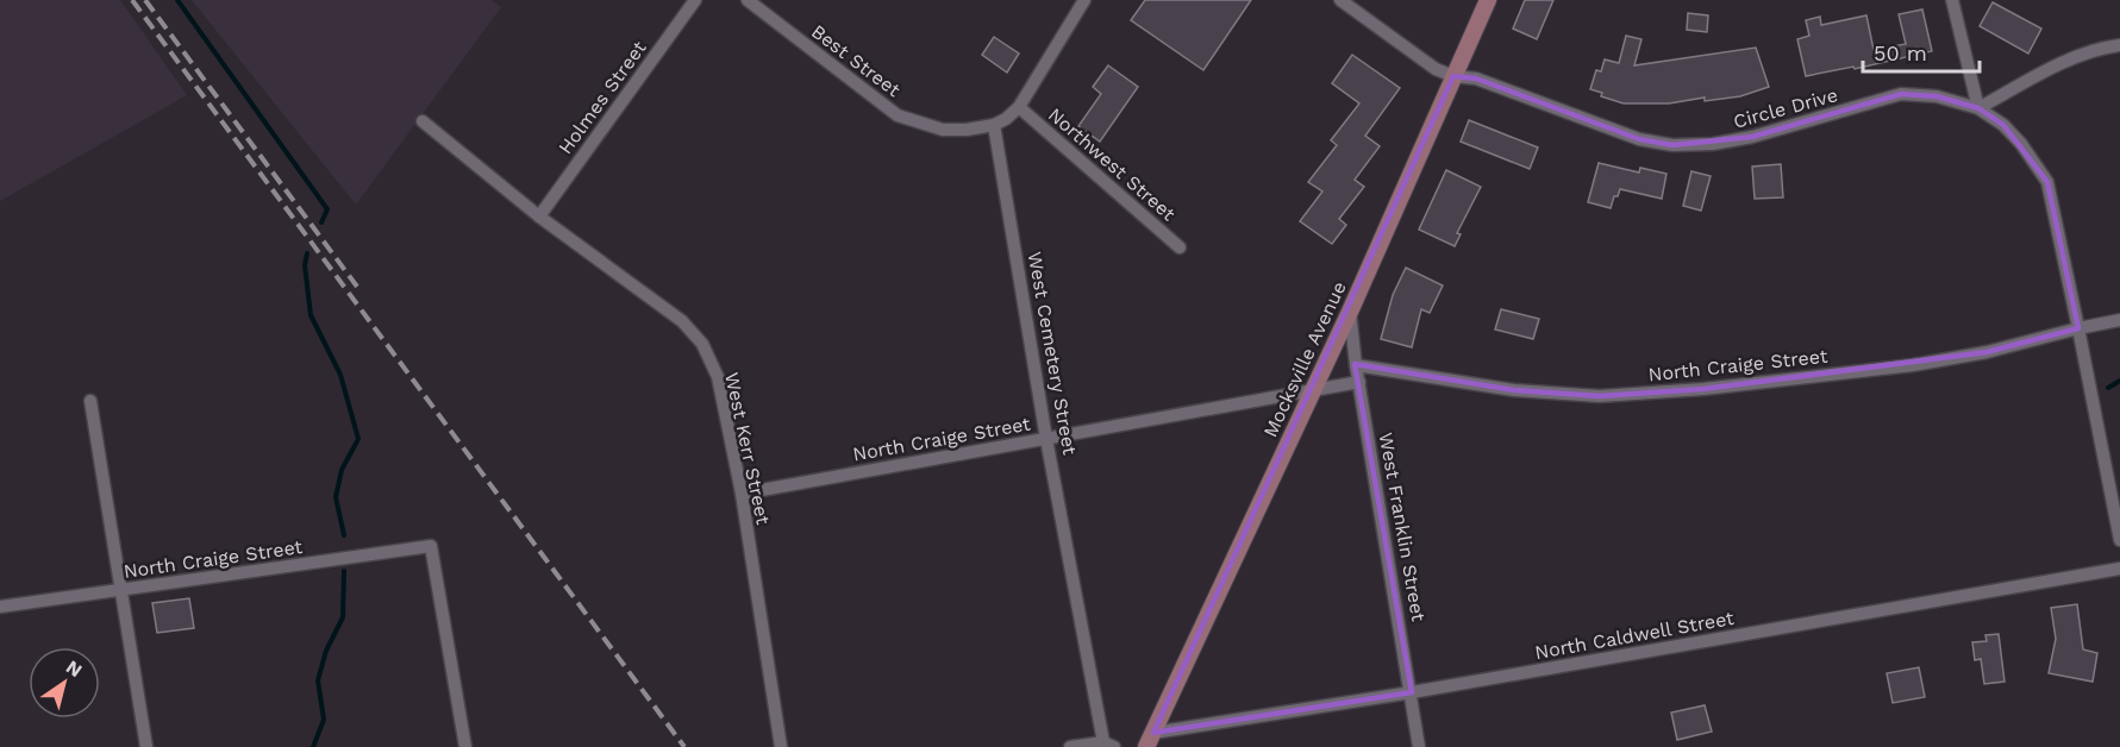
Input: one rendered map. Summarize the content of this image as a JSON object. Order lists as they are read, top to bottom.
{
  "streets": {
    "street": [
      "Best Street",
      "Holmes Street",
      "Circle Drive",
      "Northwest Street",
      "West Cemetery Street",
      "Mocksville Avenue",
      "North Craige Street",
      "West Kerr Street",
      "West Franklin Street",
      "North Caldwell Street"
    ]
  },
  "crossings": [
    ["Best Street", "West Cemetery Street"],
    ["Holmes Street", "West Kerr Street"],
    ["Circle Drive", "Mocksville Avenue"],
    ["Circle Drive", "North Craige Street"],
    ["West Cemetery Street", "North Craige Street"],
    ["Mocksville Avenue", "North Craige Street"],
    ["Mocksville Avenue", "West Franklin Street"],
    ["Mocksville Avenue", "North Caldwell Street"],
    ["North Craige Street", "West Kerr Street"],
    ["North Craige Street", "West Franklin Street"],
    ["West Franklin Street", "North Caldwell Street"]
  ],
  "scale_bar": "50 m",
  "north": "top right"
}
